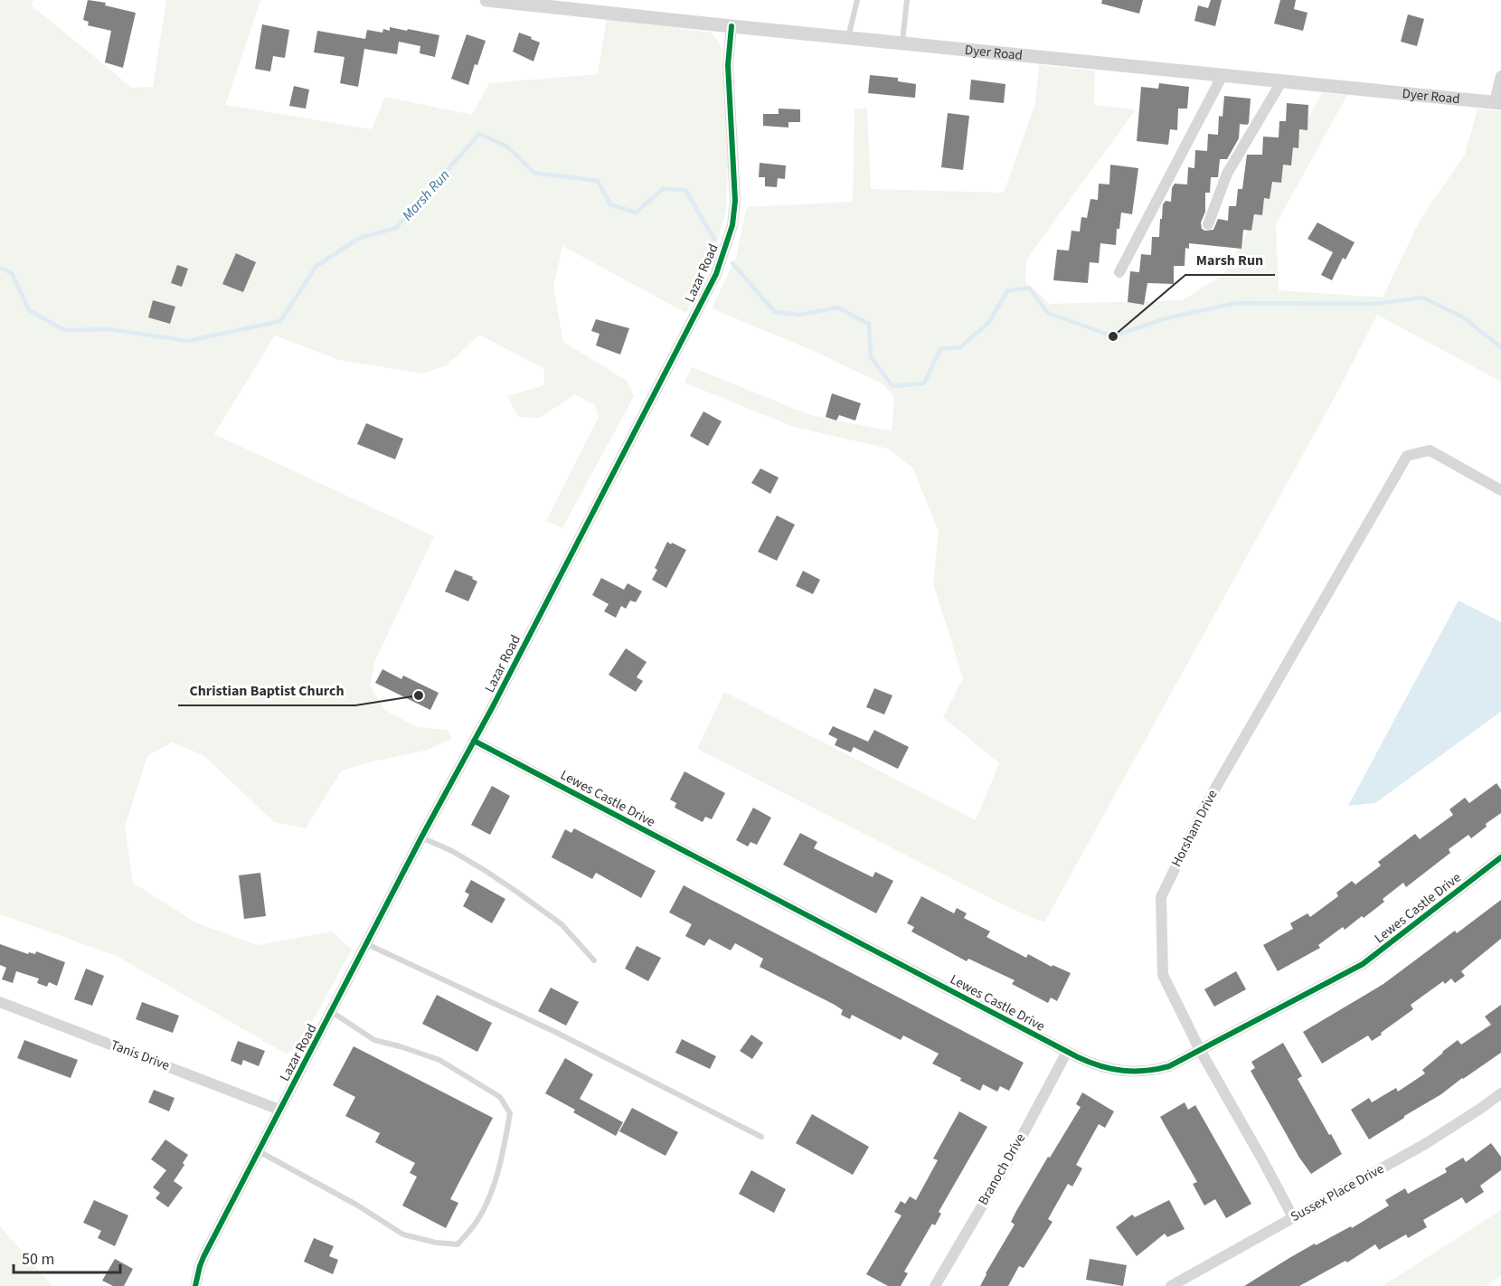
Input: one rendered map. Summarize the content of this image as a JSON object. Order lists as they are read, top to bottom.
{
  "streets": {
    "street": [
      "Dyer Road",
      "Lazar Road",
      "Lewes Castle Drive",
      "Horsham Drive",
      "Tanis Drive",
      "Branoch Drive",
      "Sussex Place Drive"
    ]
  },
  "crossings": [
    ["Dyer Road", "Lazar Road"],
    ["Lazar Road", "Lewes Castle Drive"],
    ["Lazar Road", "Tanis Drive"],
    ["Lewes Castle Drive", "Horsham Drive"],
    ["Lewes Castle Drive", "Branoch Drive"],
    ["Horsham Drive", "Sussex Place Drive"]
  ],
  "water": ["Marsh Run"],
  "places": ["Marsh Run", "Christian Baptist Church"],
  "scale_bar": "50 m"
}
